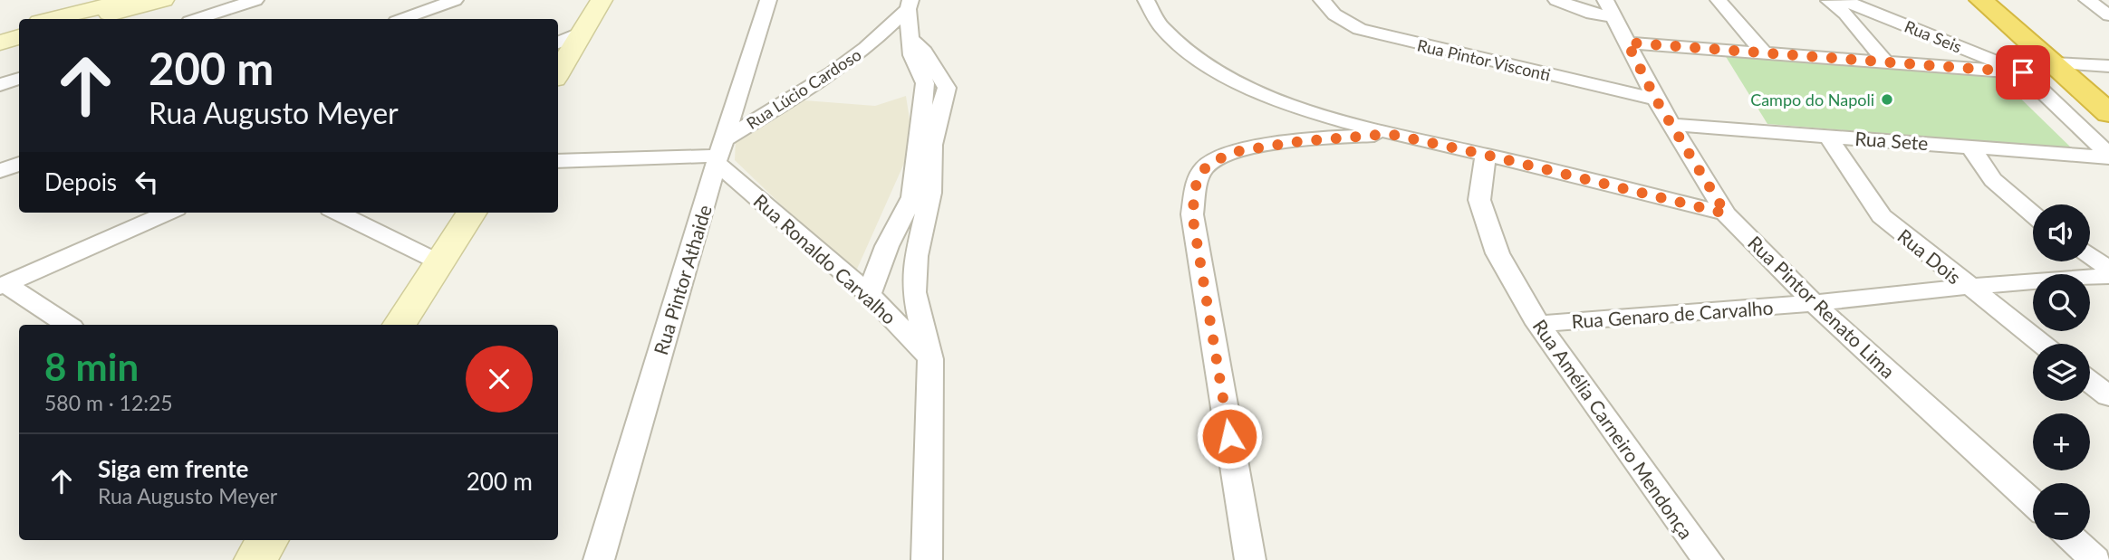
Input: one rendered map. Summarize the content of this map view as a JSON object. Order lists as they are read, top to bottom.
{
  "streets": {
    "street": [
      "Rua Seis",
      "Rua Pintor Visconti",
      "Rua Lúcio Cardoso",
      "Rua Sete",
      "Rua Dois",
      "Rua Ronaldo Carvalho",
      "Rua Pintor Athaide",
      "Rua Pintor Renato Lima",
      "Rua Genaro de Carvalho",
      "Rua Amélia Carneiro Mendonça"
    ]
  },
  "crossings": [
    ["Rua Pintor Visconti", "Rua Pintor Renato Lima"],
    ["Rua Lúcio Cardoso", "Rua Ronaldo Carvalho"],
    ["Rua Lúcio Cardoso", "Rua Pintor Athaide"],
    ["Rua Sete", "Rua Dois"],
    ["Rua Sete", "Rua Pintor Renato Lima"],
    ["Rua Dois", "Rua Genaro de Carvalho"],
    ["Rua Ronaldo Carvalho", "Rua Pintor Athaide"],
    ["Rua Pintor Renato Lima", "Rua Genaro de Carvalho"],
    ["Rua Genaro de Carvalho", "Rua Amélia Carneiro Mendonça"]
  ],
  "places": ["Campo do Napoli"],
  "page": {
    "turn": ["200 m", "Rua Augusto Meyer"],
    "then": "Depois",
    "map_buttons": ["+", "−"],
    "heading": ["8 min", "580 m · 12:25"],
    "list": [
      {
        "name": "Siga em frente",
        "note": "Rua Augusto Meyer",
        "value": "200 m"
      }
    ]
  }
}
